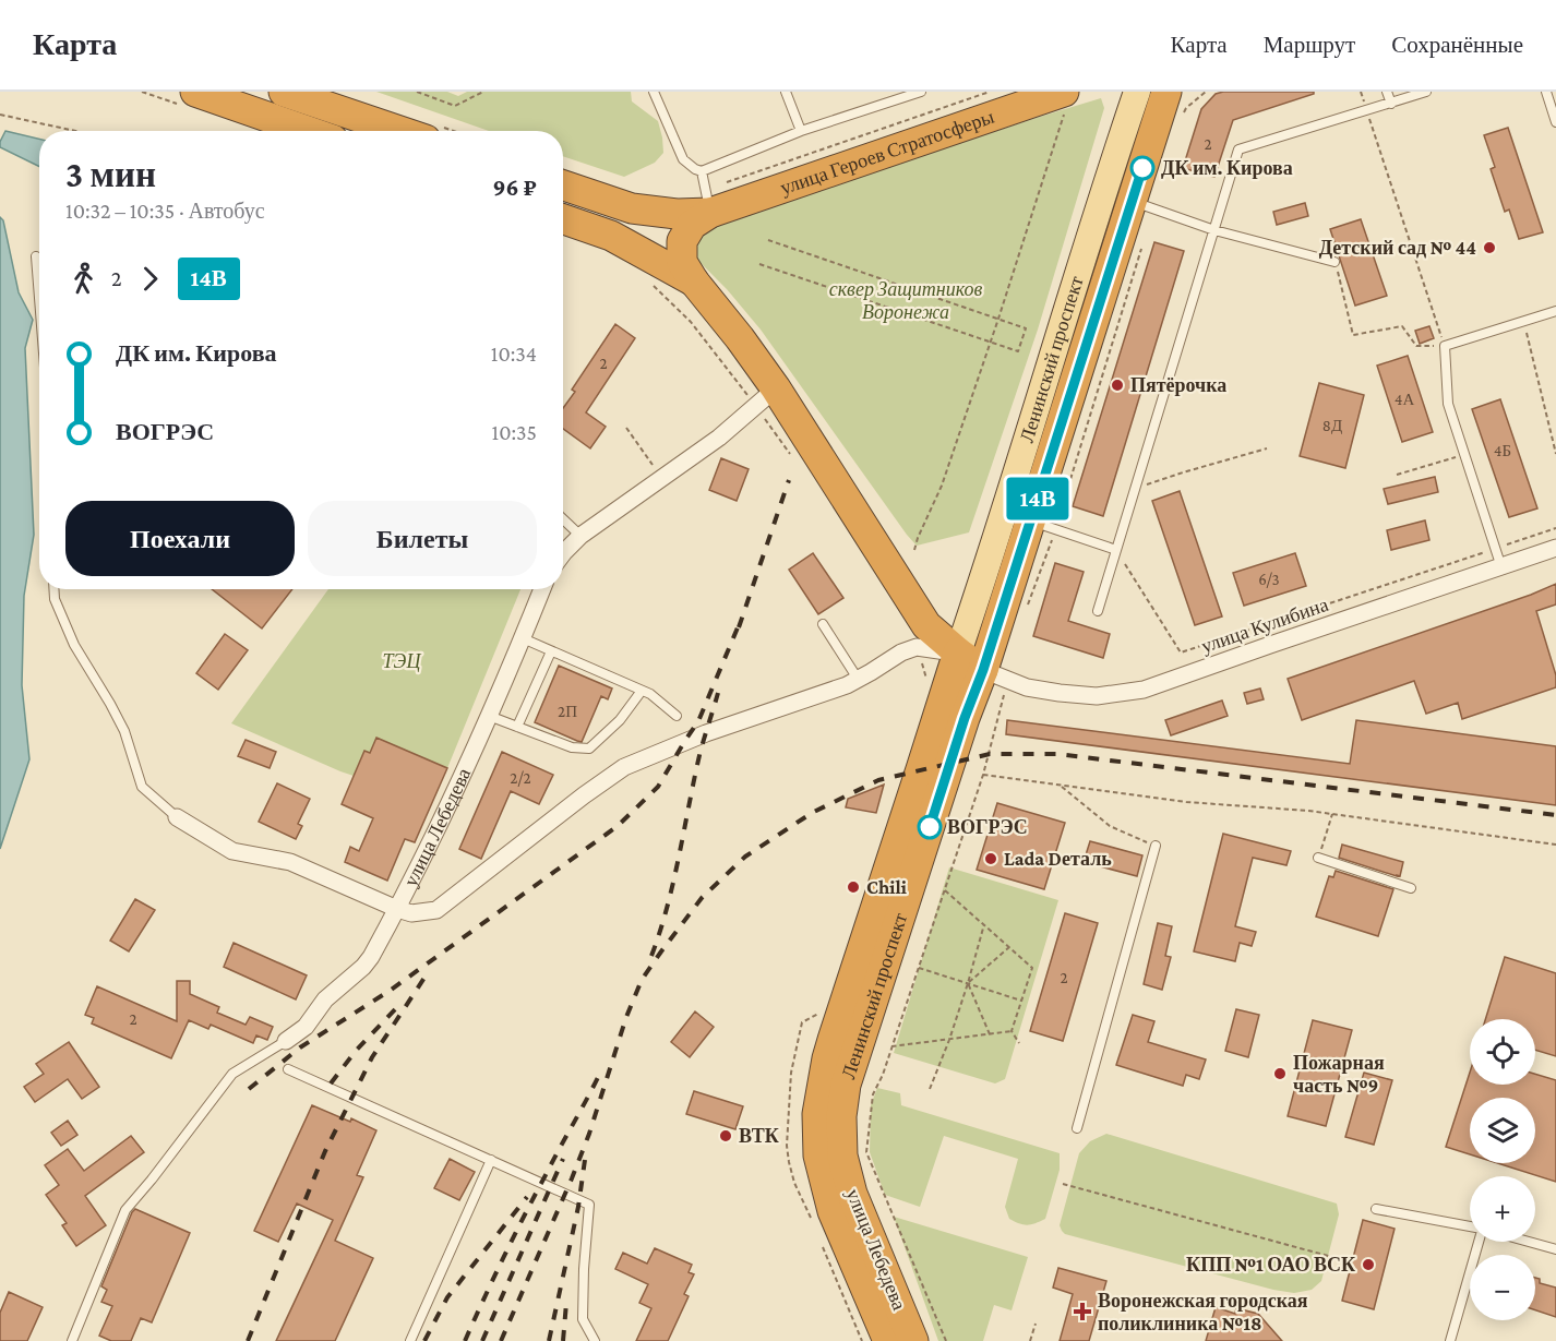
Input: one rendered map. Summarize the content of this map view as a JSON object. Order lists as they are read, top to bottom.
{
  "streets": {
    "highway": ["улица Героев Стратосферы", "Ленинский проспект", "улица Лебедева"],
    "street": ["улица Кулибина"]
  },
  "crossings": [
    ["Ленинский проспект", "улица Кулибина"],
    ["Ленинский проспект", "улица Лебедева"]
  ],
  "parks": ["сквер Защитников Воронежа", "ТЭЦ"],
  "places": {
    "other": [
      "ДК им. Кирова",
      "Детский сад № 44",
      "Пятёрочка",
      "ВОГРЭС",
      "Lada Dеталь",
      "Chili",
      "Пожарная часть №9",
      "ВТК",
      "КПП №1 ОАО ВСК"
    ],
    "health": ["Воронежская городская поликлиника №18"]
  },
  "lines": ["bus line 14В"],
  "house_numbers": [
    "2",
    "2",
    "4А",
    "8Д",
    "4Б",
    "6/3",
    "2П",
    "2/2",
    "2",
    "2"
  ],
  "page": {
    "header": "Карта",
    "nav": ["Карта", "Маршрут", "Сохранённые"],
    "on_map": "14В",
    "heading": ["3 мин", "10:32 – 10:35 · Автобус", "96 ₽"],
    "legs": ["2", "14В"],
    "list": [
      {
        "name": "ДК им. Кирова",
        "value": "10:34"
      },
      {
        "name": "ВОГРЭС",
        "value": "10:35"
      }
    ],
    "buttons": ["Поехали", "Билеты"],
    "map_buttons": ["+", "−"]
  }
}
